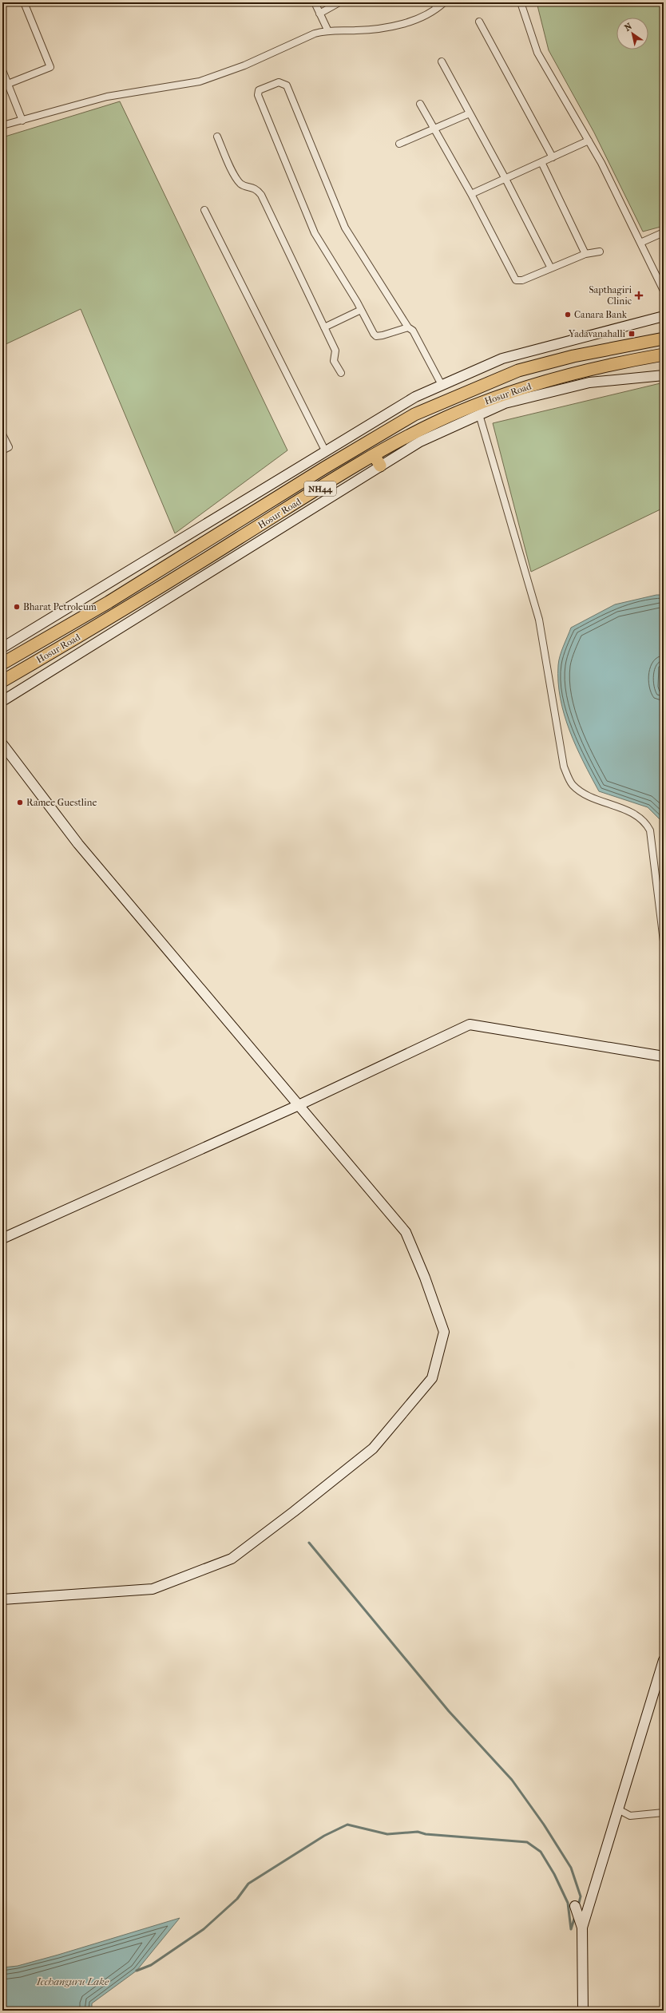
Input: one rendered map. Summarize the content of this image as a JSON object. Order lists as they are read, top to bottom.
{
  "streets": {
    "highway": ["Hosur Road", "NH44"]
  },
  "water": ["Icchanguru Lake"],
  "places": {
    "health": ["Sapthagiri Clinic"],
    "other": ["Canara Bank", "Bharat Petroleum", "Ramee Guestline"],
    "transit": ["Yadavanahalli"]
  },
  "north": "top left"
}
